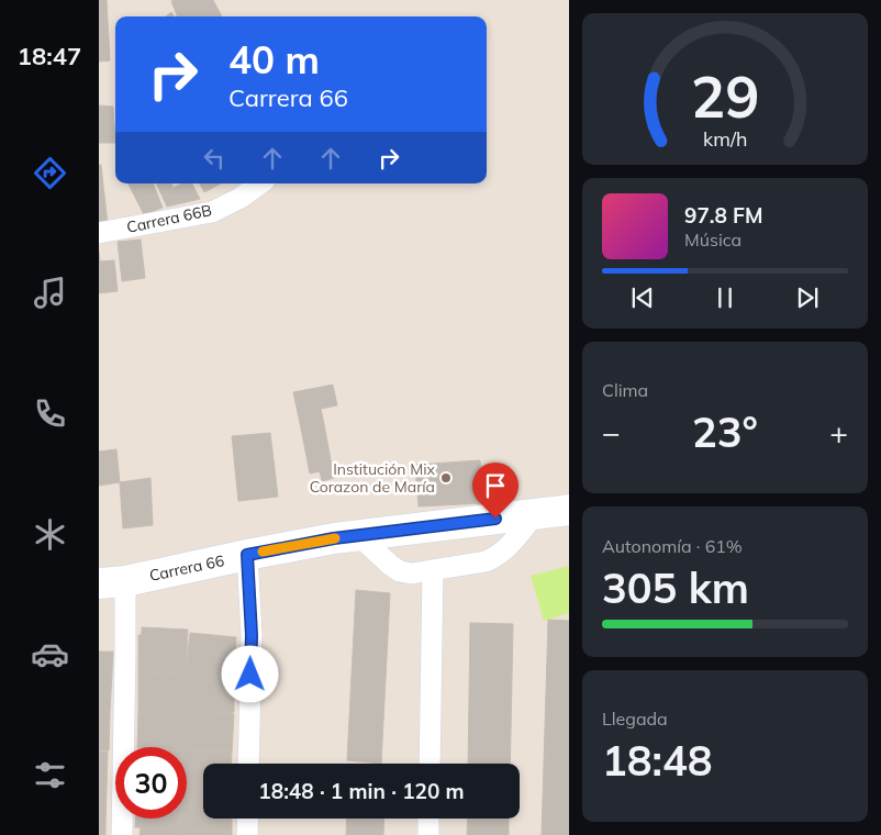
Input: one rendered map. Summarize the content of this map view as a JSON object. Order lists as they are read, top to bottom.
{
  "streets": {
    "street": ["Carrera 66B", "Carrera 66"]
  },
  "places": ["Institución Mix Corazon de María"],
  "page": {
    "tabs": "18:47",
    "turn": ["40 m", "Carrera 66"],
    "song": ["97.8 FM", "Música"],
    "tile": [
      "Clima",
      ["Autonomía · 61%", "305 km"],
      ["Llegada", "18:48"]
    ],
    "heat": ["−", "23°", "+"],
    "limit": "30",
    "trip": "18:48 · 1 min · 120 m",
    "gauge": ["29", "km/h"]
  }
}
